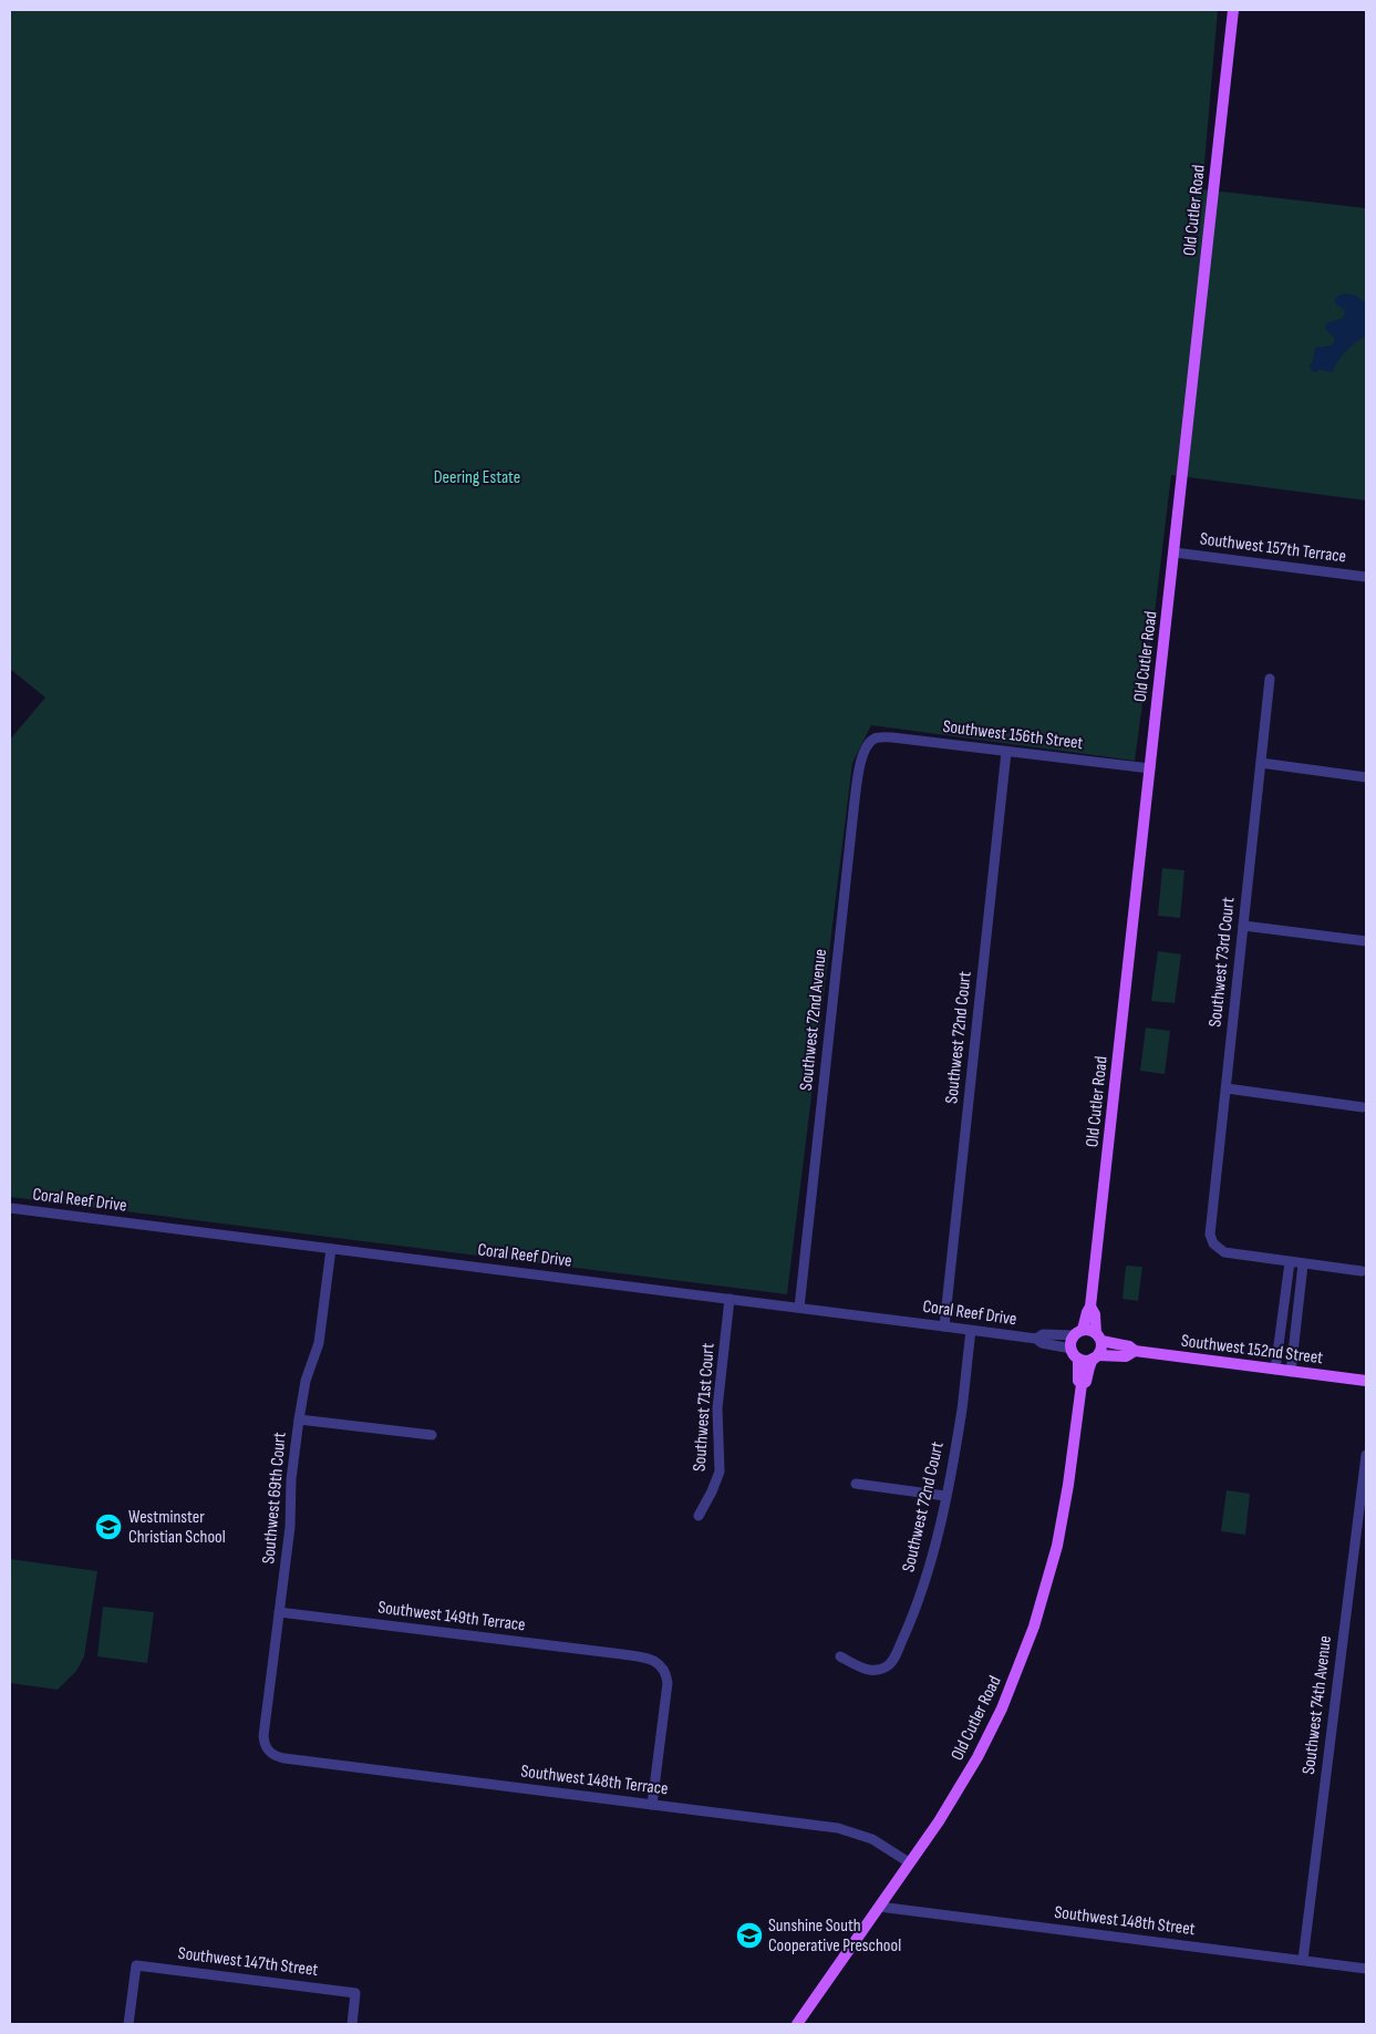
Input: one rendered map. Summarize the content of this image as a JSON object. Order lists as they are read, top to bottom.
{
  "streets": {
    "main road": ["Old Cutler Road", "Southwest 152nd Street"],
    "street": [
      "Southwest 157th Terrace",
      "Southwest 156th Street",
      "Southwest 73rd Court",
      "Southwest 72nd Avenue",
      "Southwest 72nd Court",
      "Coral Reef Drive",
      "Southwest 71st Court",
      "Southwest 69th Court",
      "Southwest 149th Terrace",
      "Southwest 74th Avenue",
      "Southwest 148th Terrace",
      "Southwest 148th Street",
      "Southwest 147th Street"
    ]
  },
  "crossings": [
    ["Old Cutler Road", "Southwest 157th Terrace"],
    ["Old Cutler Road", "Southwest 156th Street"],
    ["Old Cutler Road", "Coral Reef Drive"],
    ["Old Cutler Road", "Southwest 152nd Street"],
    ["Old Cutler Road", "Southwest 148th Terrace"],
    ["Old Cutler Road", "Southwest 148th Street"],
    ["Southwest 156th Street", "Southwest 72nd Avenue"],
    ["Southwest 156th Street", "Southwest 72nd Court"],
    ["Southwest 72nd Avenue", "Coral Reef Drive"],
    ["Southwest 72nd Court", "Coral Reef Drive"],
    ["Coral Reef Drive", "Southwest 152nd Street"],
    ["Coral Reef Drive", "Southwest 71st Court"],
    ["Coral Reef Drive", "Southwest 69th Court"],
    ["Southwest 69th Court", "Southwest 149th Terrace"],
    ["Southwest 69th Court", "Southwest 148th Terrace"],
    ["Southwest 149th Terrace", "Southwest 148th Terrace"],
    ["Southwest 74th Avenue", "Southwest 148th Street"]
  ],
  "parks": ["Deering Estate"],
  "places": {
    "school or university": ["Westminster Christian School", "Sunshine South Cooperative Preschool"]
  }
}
